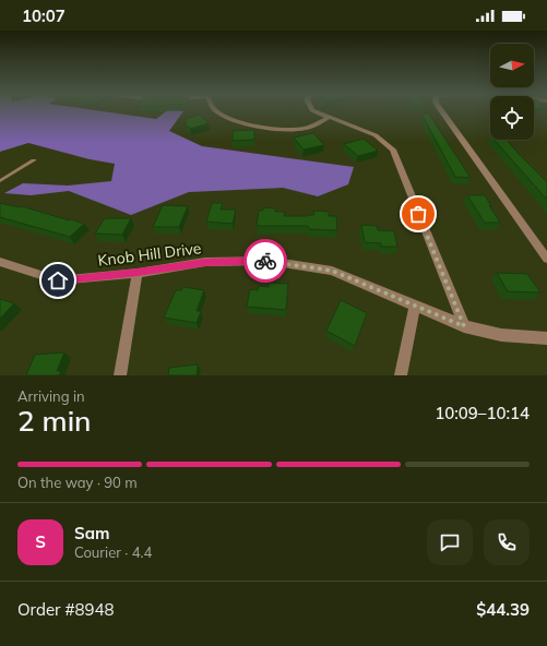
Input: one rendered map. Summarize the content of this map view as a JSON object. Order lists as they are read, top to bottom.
{
  "streets": {
    "street": ["Knob Hill Drive"]
  },
  "north": "right",
  "page": {
    "status": "10:07",
    "heading": ["2 min", "Arriving in", "10:09–10:14"],
    "panel": [
      "Sam",
      "Courier · 4.4",
      "Order #8948",
      "$44.39"
    ],
    "bar": "On the way · 90 m",
    "round": "S"
  }
}
